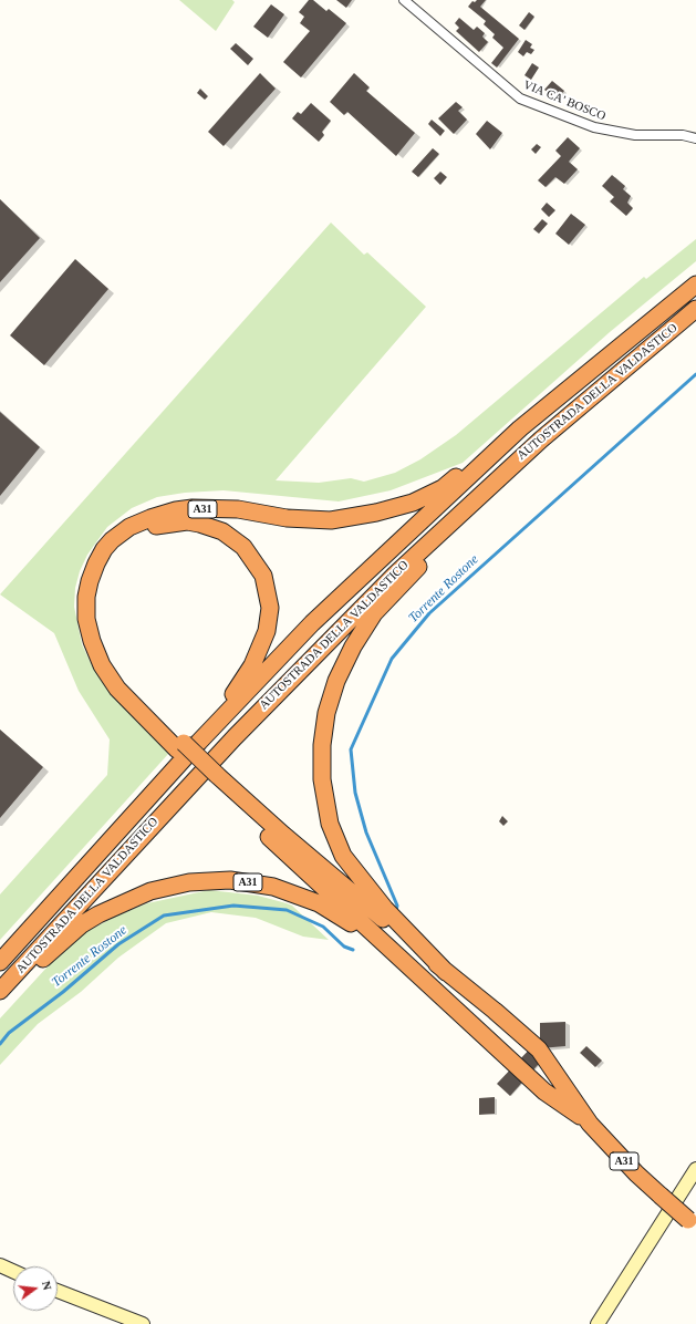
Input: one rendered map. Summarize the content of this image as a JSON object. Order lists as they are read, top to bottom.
{
  "streets": {
    "highway": ["AUTOSTRADA DELLA VALDASTICO", "A31"],
    "street": ["VIA CA' BOSCO"]
  },
  "crossings": [
    ["AUTOSTRADA DELLA VALDASTICO", "A31"]
  ],
  "water": ["Torrente Rostone"],
  "north": "right"
}
